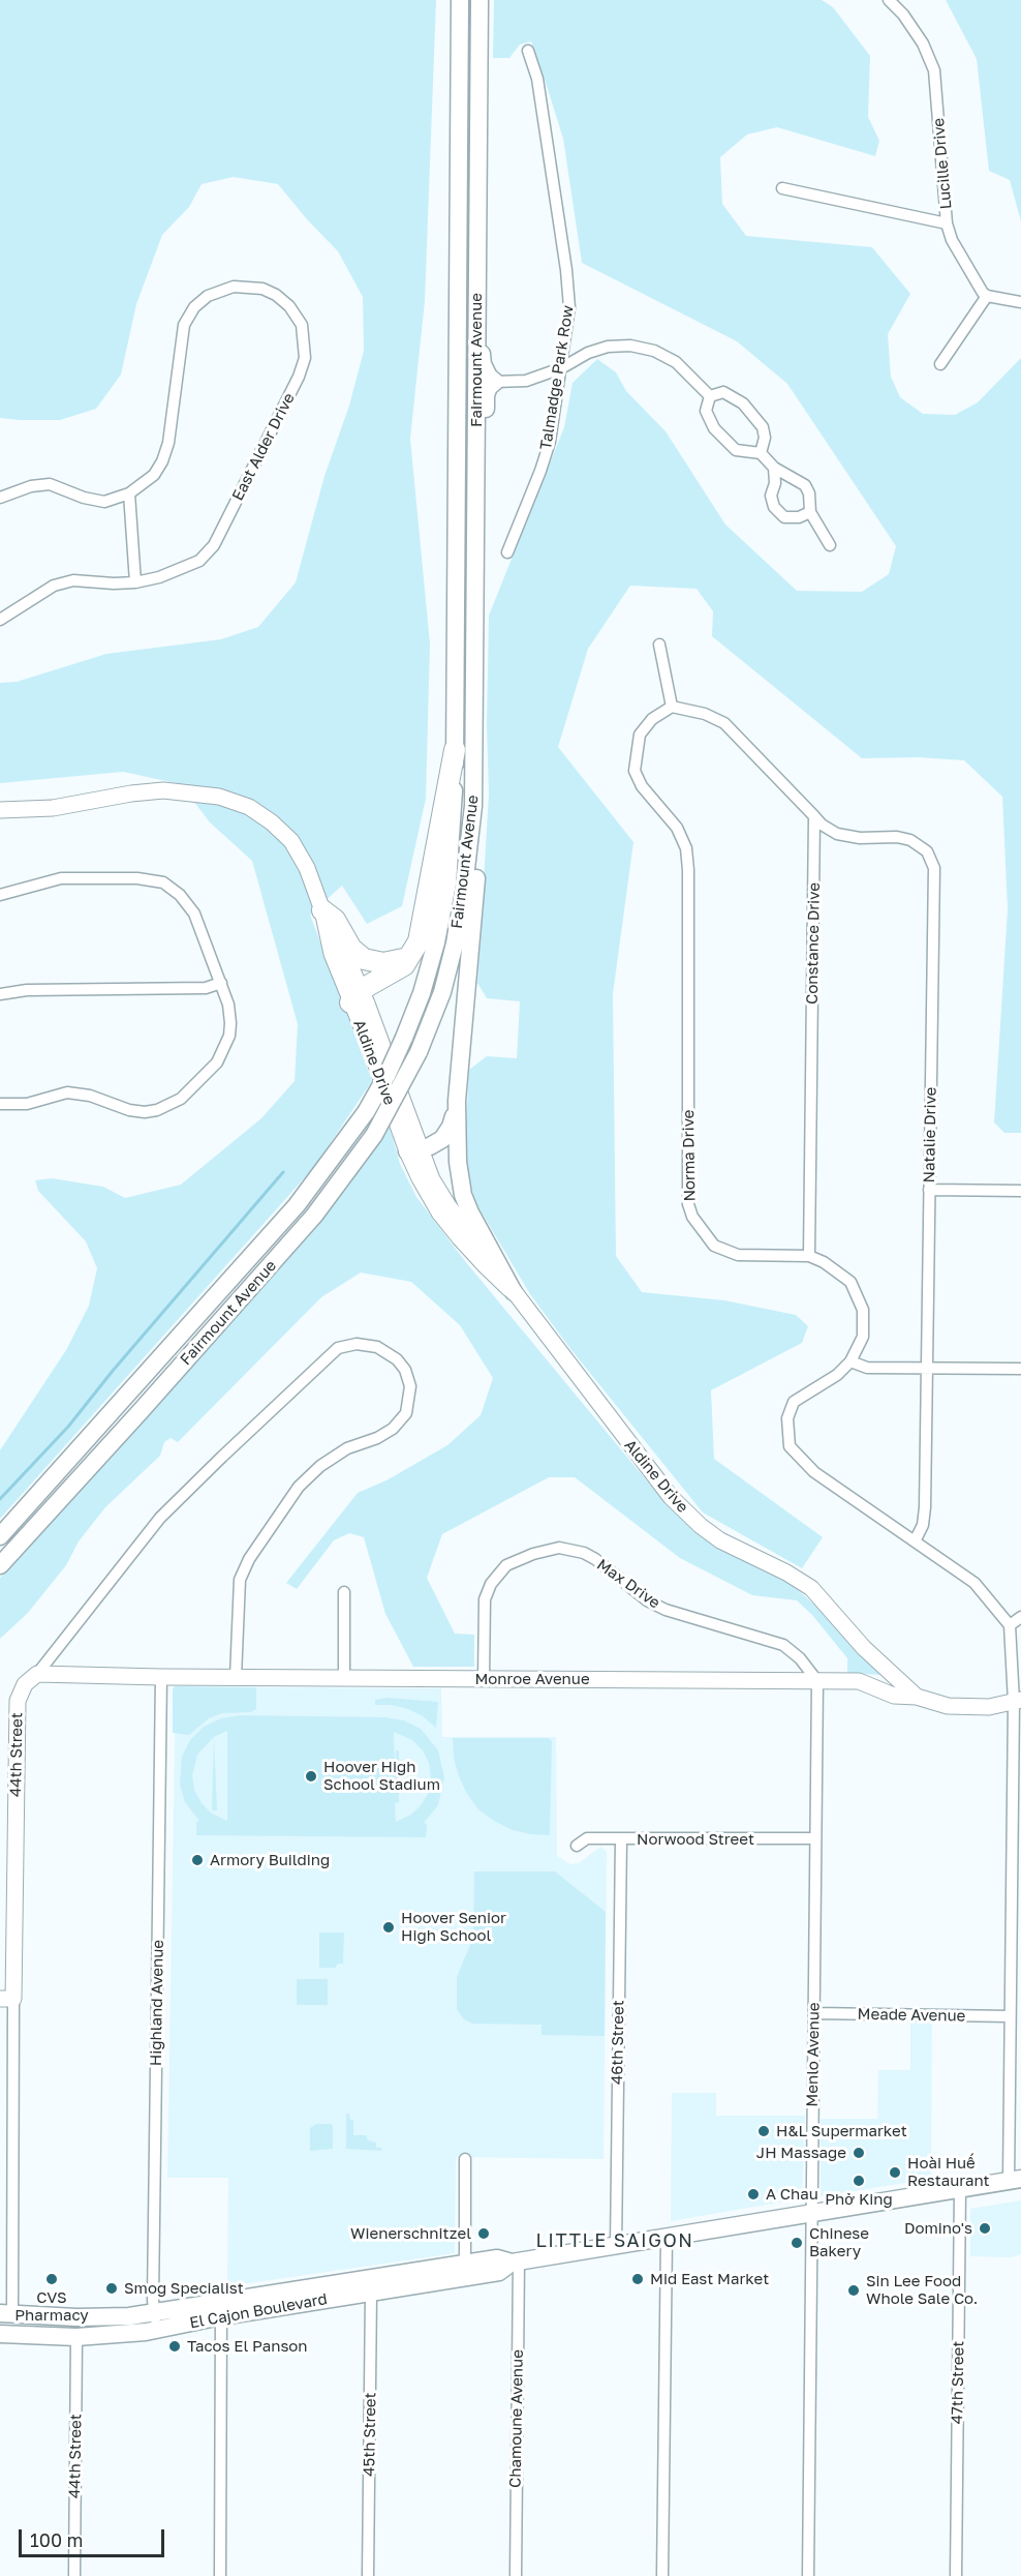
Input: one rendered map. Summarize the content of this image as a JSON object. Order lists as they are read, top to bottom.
{
  "streets": {
    "main road": [
      "Fairmount Avenue",
      "Aldine Drive",
      "Monroe Avenue",
      "44th Street",
      "El Cajon Boulevard"
    ],
    "street": [
      "Lucille Drive",
      "Talmadge Park Row",
      "East Alder Drive",
      "Constance Drive",
      "Natalie Drive",
      "Norma Drive",
      "Max Drive",
      "Norwood Street",
      "Highland Avenue",
      "Meade Avenue",
      "46th Street",
      "Menlo Avenue",
      "47th Street",
      "Chamoune Avenue",
      "45th Street"
    ]
  },
  "crossings": [
    ["Constance Drive", "Natalie Drive"],
    ["Constance Drive", "Norma Drive"],
    ["Aldine Drive", "Monroe Avenue"],
    ["Max Drive", "Monroe Avenue"],
    ["Max Drive", "Menlo Avenue"],
    ["Monroe Avenue", "44th Street"],
    ["Monroe Avenue", "Highland Avenue"],
    ["Monroe Avenue", "Menlo Avenue"],
    ["44th Street", "El Cajon Boulevard"],
    ["Norwood Street", "46th Street"],
    ["Norwood Street", "Menlo Avenue"],
    ["Highland Avenue", "El Cajon Boulevard"],
    ["Meade Avenue", "Menlo Avenue"],
    ["46th Street", "El Cajon Boulevard"],
    ["Menlo Avenue", "El Cajon Boulevard"],
    ["El Cajon Boulevard", "47th Street"],
    ["El Cajon Boulevard", "Chamoune Avenue"],
    ["El Cajon Boulevard", "45th Street"]
  ],
  "districts": ["LITTLE SAIGON"],
  "places": [
    "Hoover High School Stadium",
    "Armory Building",
    "Hoover Senior High School",
    "H&L Supermarket",
    "JH Massage",
    "Hoài Huế Restaurant",
    "Phở King",
    "A Chau",
    "Domino's",
    "Wienerschnitzel",
    "Chinese Bakery",
    "CVS Pharmacy",
    "Mid East Market",
    "Smog Specialist",
    "Sin Lee Food Whole Sale Co.",
    "Tacos El Panson"
  ],
  "scale_bar": "100 m"
}
